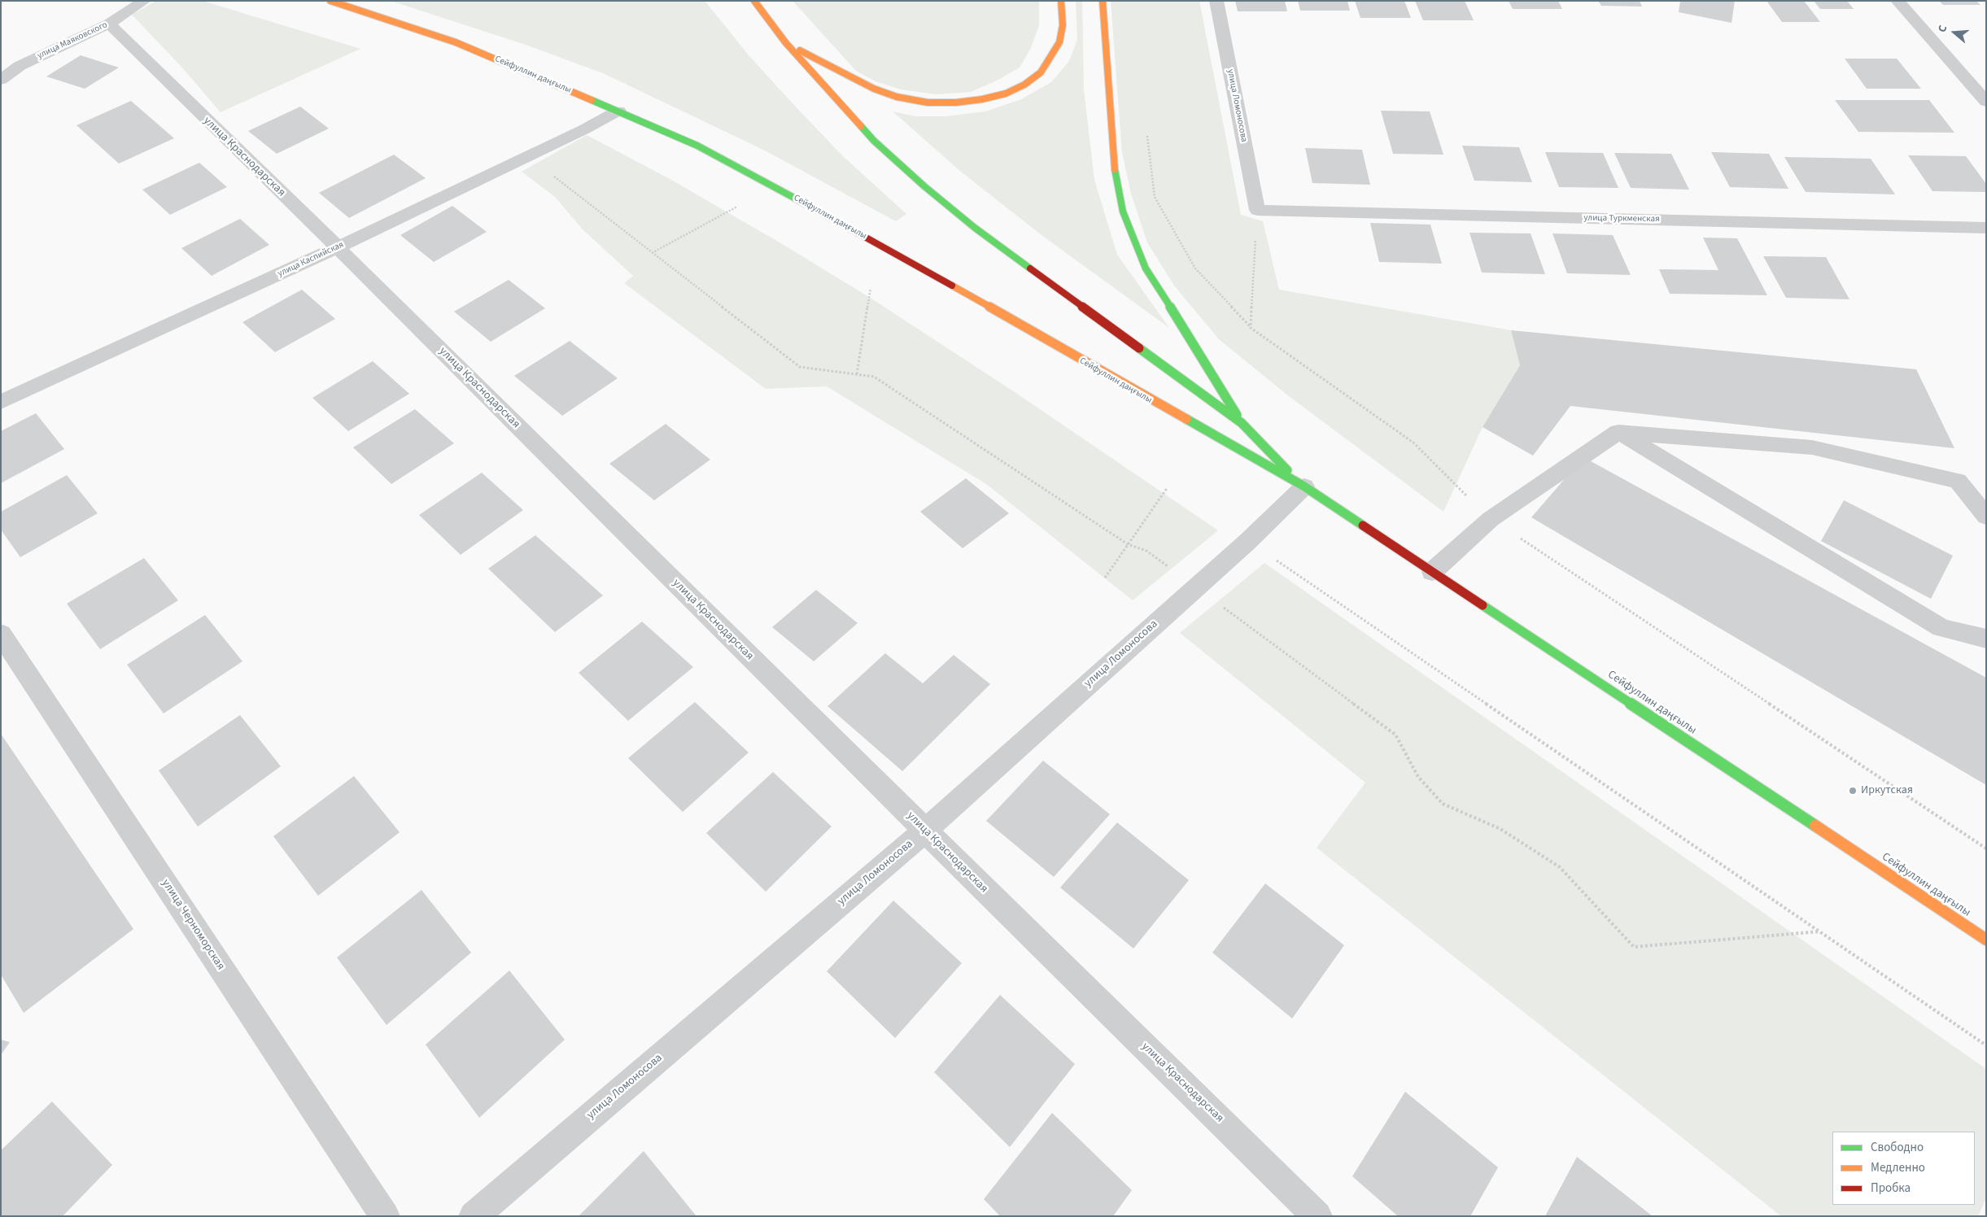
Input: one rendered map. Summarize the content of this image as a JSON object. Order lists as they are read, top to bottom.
{
  "streets": {
    "main road": ["Сейфуллин даңғылы"],
    "street": [
      "улица Маяковского",
      "улица Ломоносова",
      "улица Краснодарская",
      "улица Туркменская",
      "улица Каспийская",
      "улица Черноморская"
    ]
  },
  "crossings": [
    ["улица Маяковского", "улица Краснодарская"],
    ["Сейфуллин даңғылы", "улица Ломоносова"],
    ["Сейфуллин даңғылы", "улица Каспийская"],
    ["улица Ломоносова", "улица Краснодарская"],
    ["улица Ломоносова", "улица Туркменская"],
    ["улица Краснодарская", "улица Каспийская"]
  ],
  "places": ["Иркутская"],
  "legend": ["Свободно", "Медленно", "Пробка"],
  "north": "left"
}
